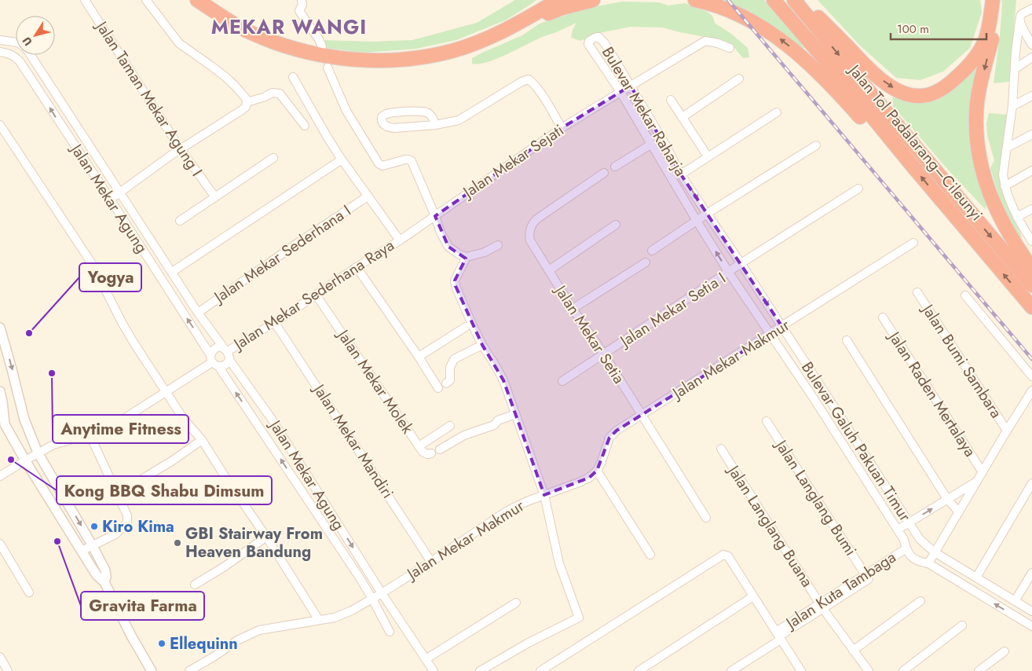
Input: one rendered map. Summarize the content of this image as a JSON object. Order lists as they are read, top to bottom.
{
  "streets": {
    "highway": ["Jalan Tol Padalarang–Cileunyi"],
    "street": [
      "Jalan Taman Mekar Agung I",
      "Bulevar Mekar Raharja",
      "Jalan Mekar Sejati",
      "Jalan Mekar Agung",
      "Jalan Mekar Sederhana I",
      "Jalan Mekar Sederhana Raya",
      "Jalan Mekar Setia I",
      "Jalan Mekar Setia",
      "Jalan Mekar Makmur",
      "Jalan Bumi Sambara",
      "Jalan Mekar Molek",
      "Jalan Raden Mertalaya",
      "Jalan Mekar Mandiri",
      "Bulevar Galuh Pakuan Timur",
      "Jalan Langlang Bumi",
      "Jalan Langlang Buana",
      "Jalan Kuta Tambaga"
    ]
  },
  "crossings": [
    ["Bulevar Mekar Raharja", "Jalan Mekar Sejati"],
    ["Bulevar Mekar Raharja", "Jalan Mekar Setia I"],
    ["Bulevar Mekar Raharja", "Jalan Mekar Makmur"],
    ["Bulevar Mekar Raharja", "Bulevar Galuh Pakuan Timur"],
    ["Jalan Mekar Sejati", "Jalan Mekar Sederhana Raya"],
    ["Jalan Mekar Agung", "Jalan Mekar Sederhana I"],
    ["Jalan Mekar Agung", "Jalan Mekar Sederhana Raya"],
    ["Jalan Mekar Agung", "Jalan Mekar Makmur"],
    ["Jalan Mekar Sederhana I", "Jalan Mekar Sederhana Raya"],
    ["Jalan Mekar Sederhana Raya", "Jalan Mekar Molek"],
    ["Jalan Mekar Sederhana Raya", "Jalan Mekar Mandiri"],
    ["Jalan Mekar Setia I", "Jalan Mekar Setia"],
    ["Jalan Mekar Setia", "Jalan Mekar Makmur"],
    ["Jalan Mekar Makmur", "Jalan Mekar Mandiri"],
    ["Jalan Mekar Makmur", "Bulevar Galuh Pakuan Timur"],
    ["Bulevar Galuh Pakuan Timur", "Jalan Kuta Tambaga"],
    ["Jalan Langlang Bumi", "Jalan Kuta Tambaga"],
    ["Jalan Langlang Buana", "Jalan Kuta Tambaga"]
  ],
  "districts": ["MEKAR WANGI"],
  "places": [
    "Yogya",
    "Anytime Fitness",
    "Kong BBQ Shabu Dimsum",
    "Kiro Kima",
    "Gravita Farma",
    "GBI Stairway From Heaven Bandung",
    "Ellequinn"
  ],
  "scale_bar": "100 m",
  "north": "bottom left"
}
